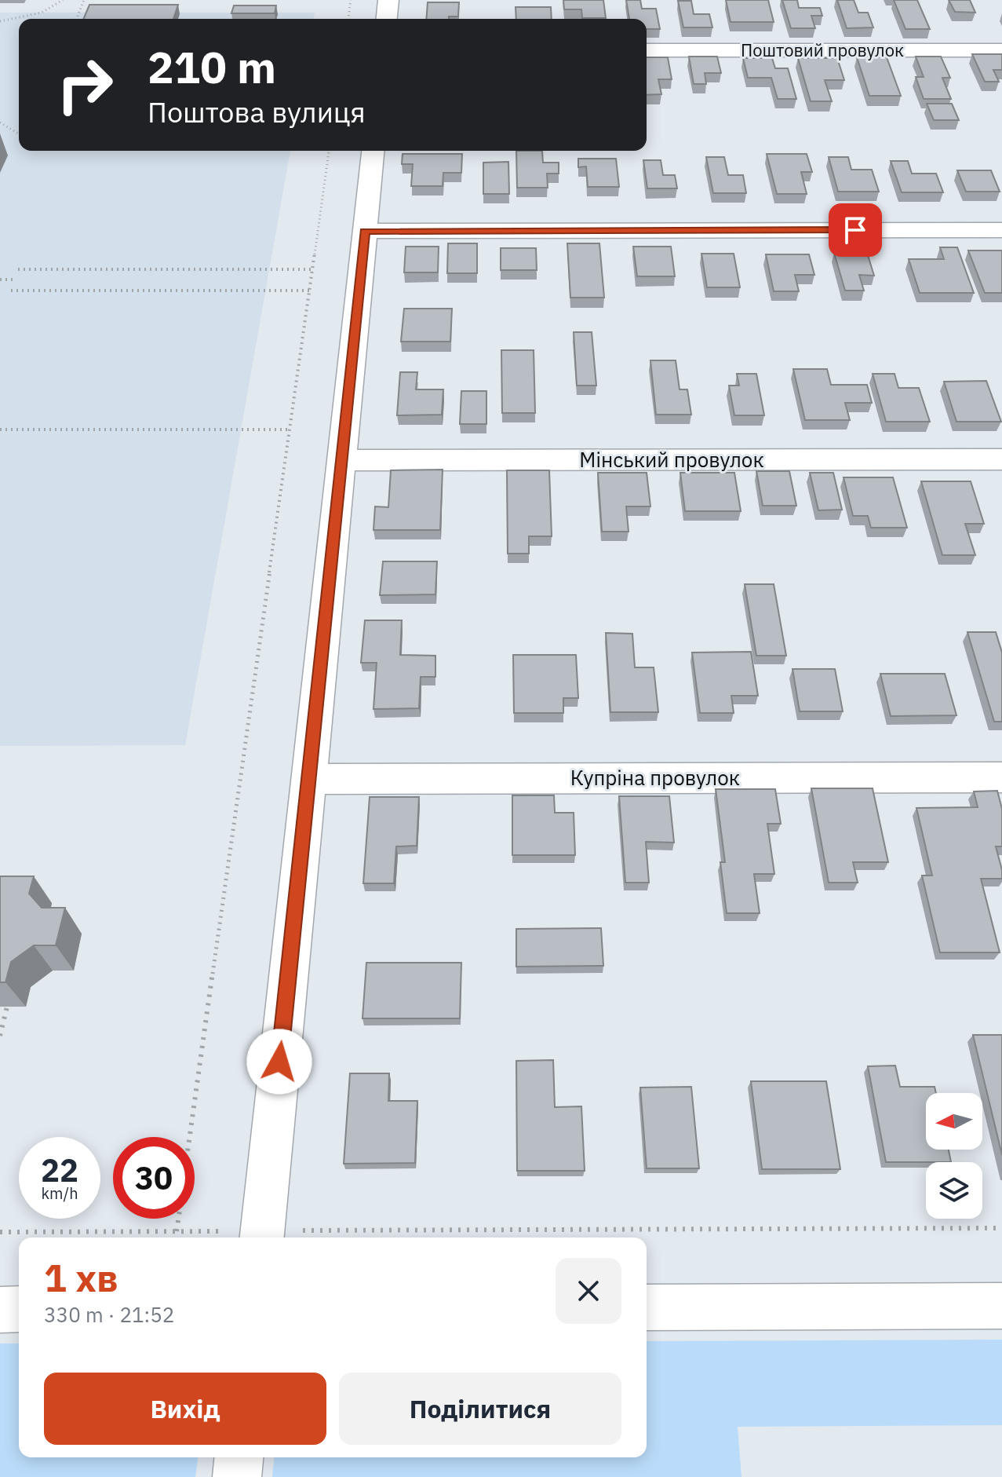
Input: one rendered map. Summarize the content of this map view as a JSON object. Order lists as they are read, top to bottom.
{
  "streets": {
    "street": ["Поштовий провулок", "Мінський провулок", "Купріна провулок"]
  },
  "north": "left",
  "page": {
    "turn": ["210 m", "Поштова вулиця"],
    "speed": "22 km/h",
    "limit": "30",
    "heading": ["1 хв", "330 m · 21:52"],
    "buttons": ["Вихід", "Поділитися"]
  }
}
